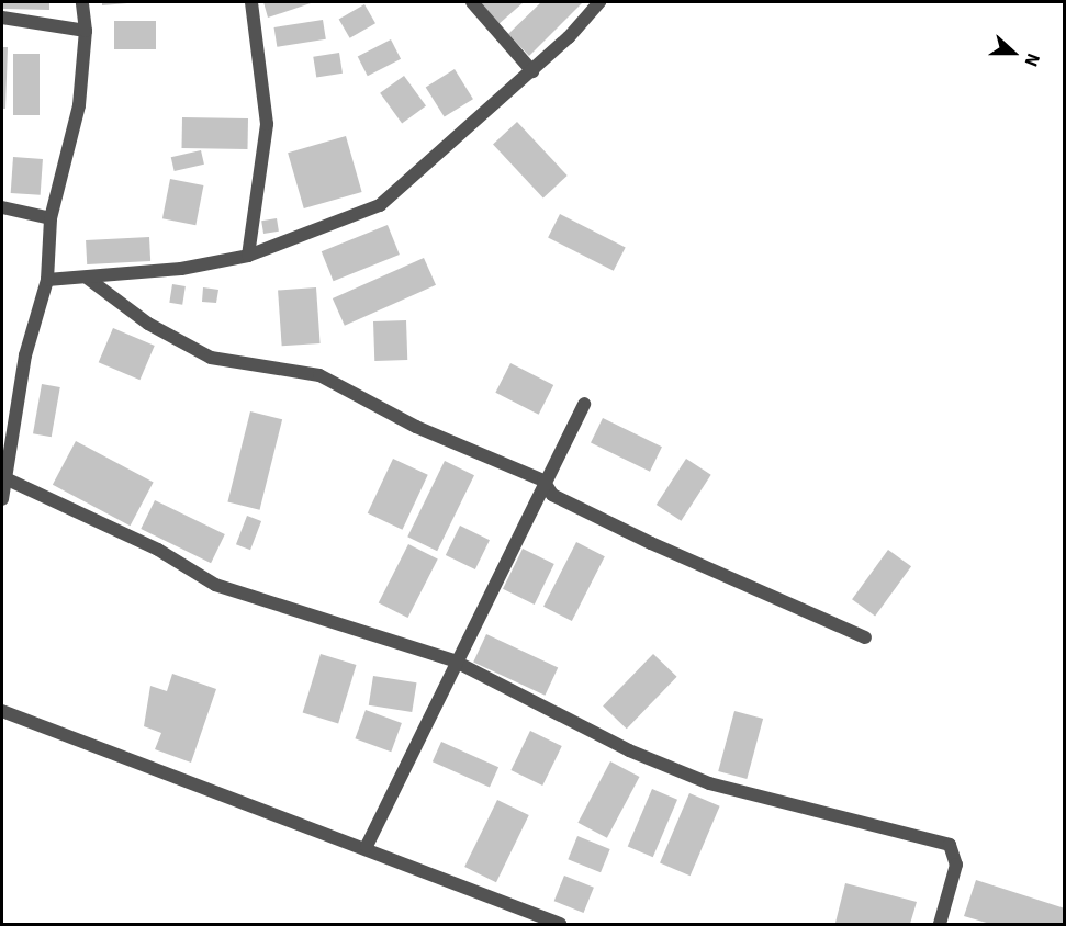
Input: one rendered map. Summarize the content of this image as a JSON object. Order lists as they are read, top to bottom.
{
  "north": "right"
}
